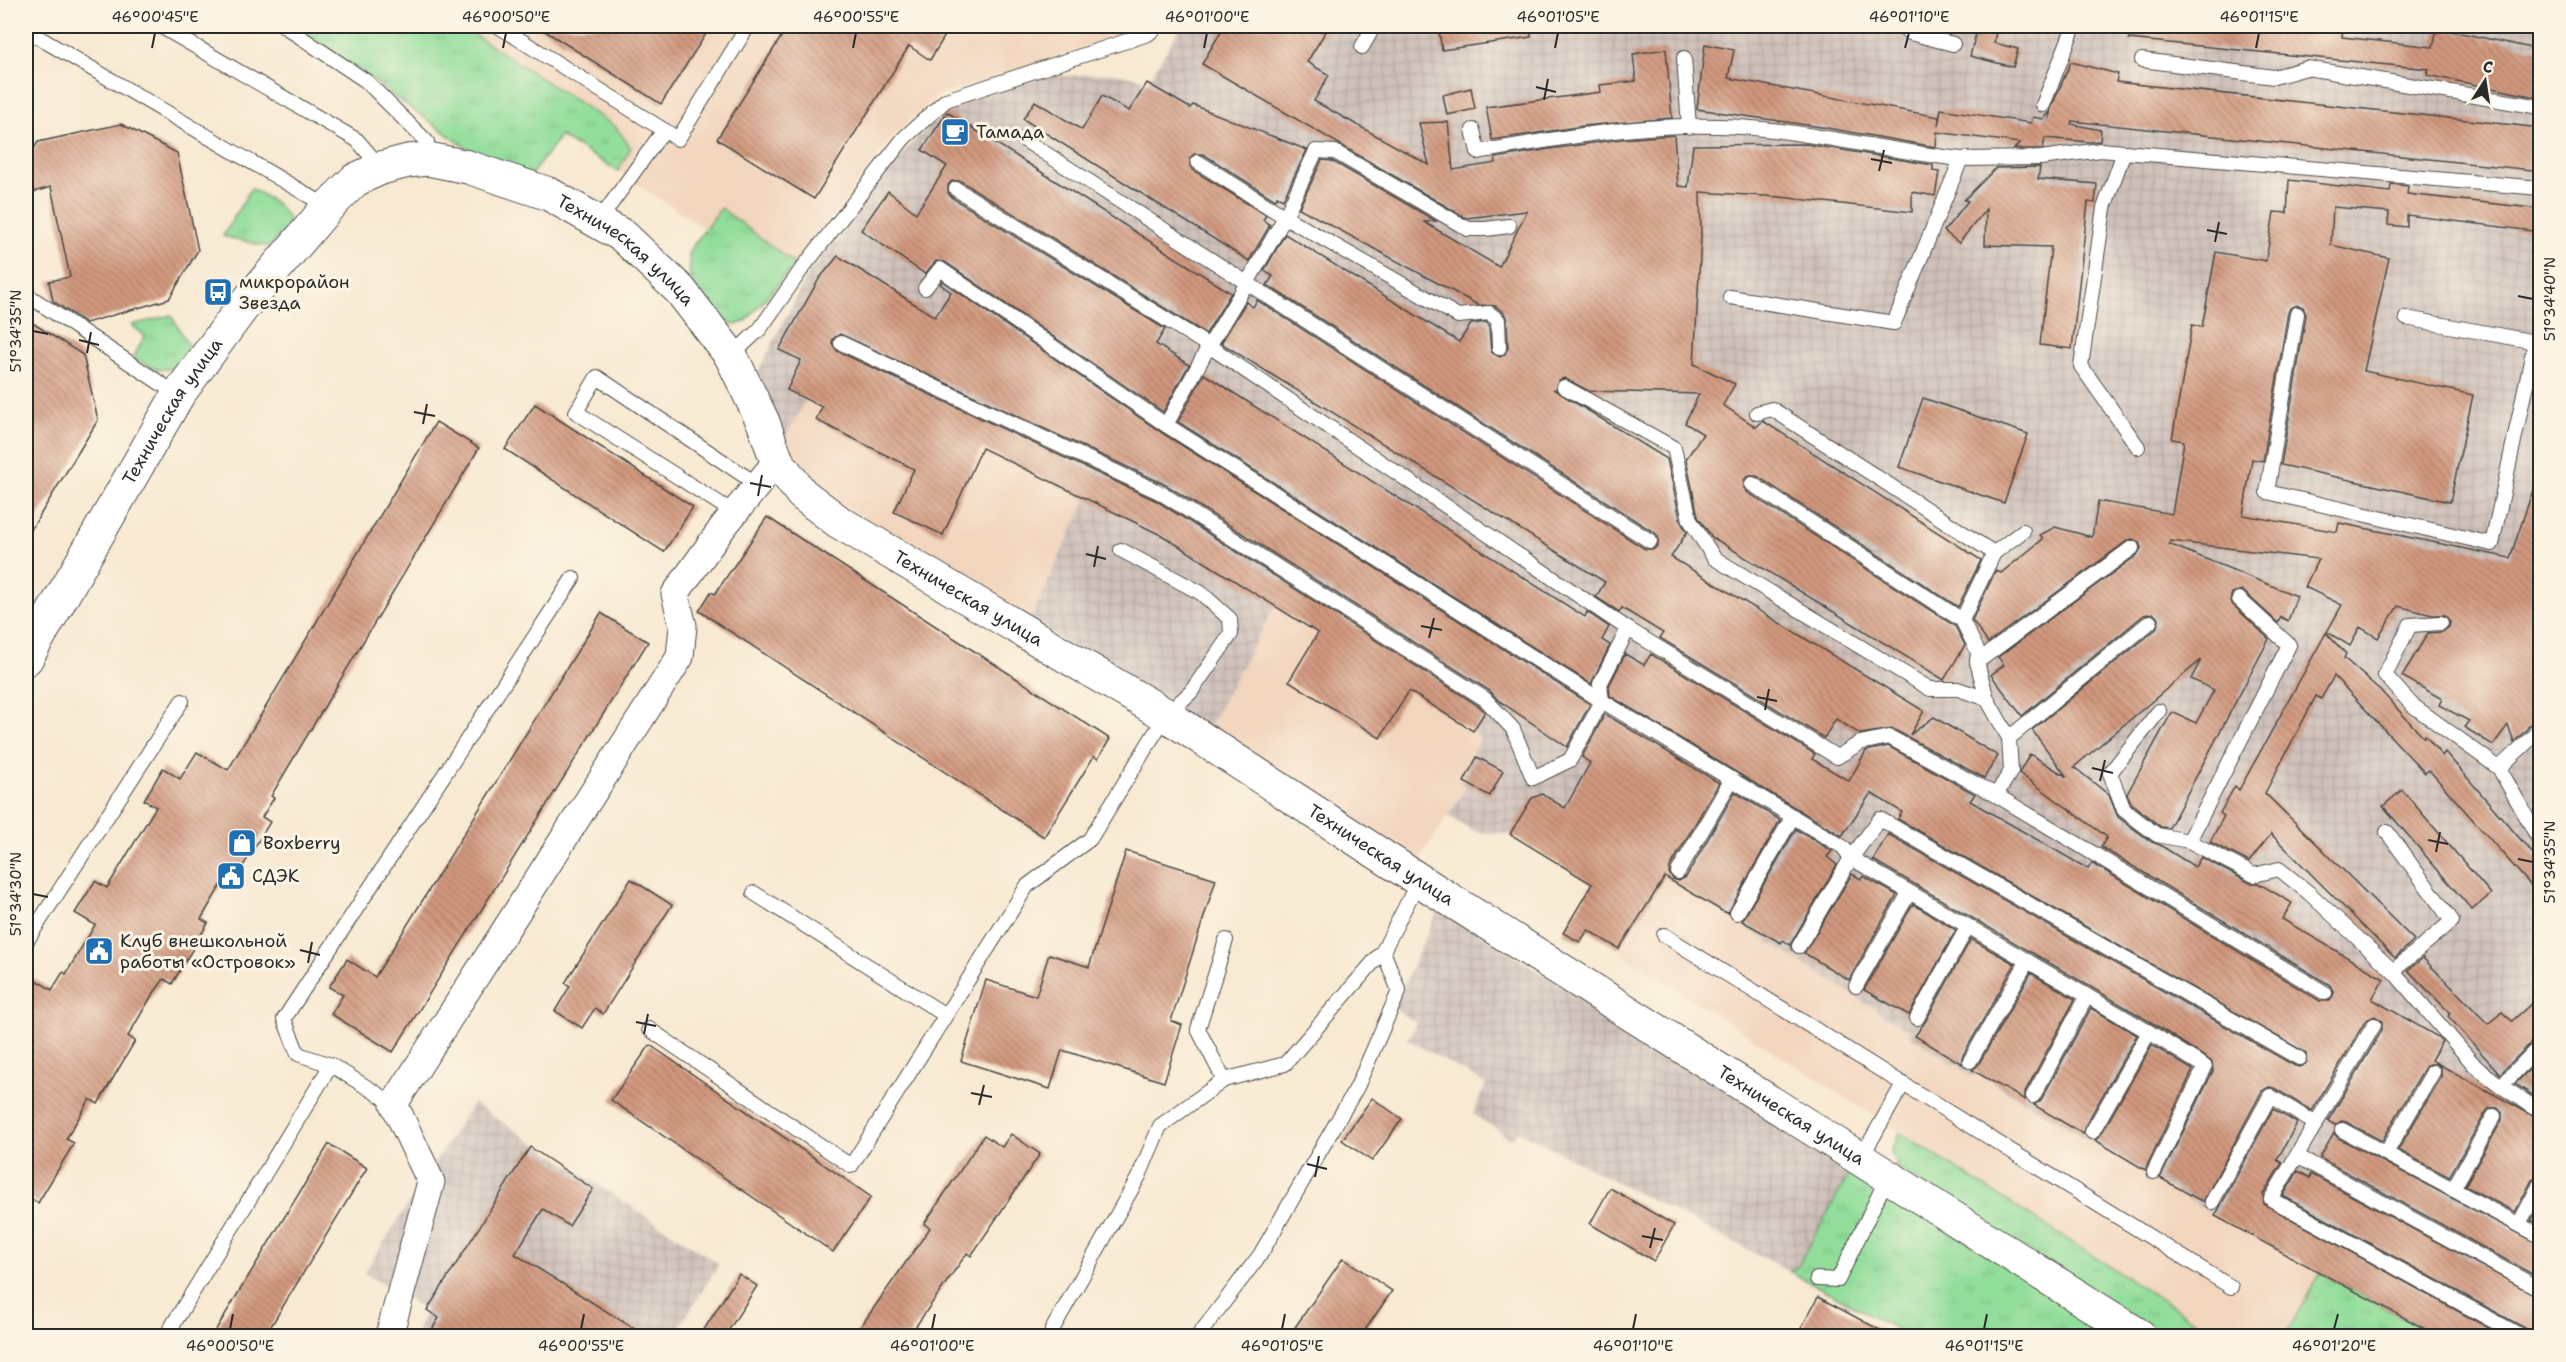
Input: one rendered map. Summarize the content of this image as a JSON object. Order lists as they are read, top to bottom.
{
  "streets": {
    "street": ["Техническая улица"]
  },
  "places": {
    "cafe": ["Тамада"],
    "bus stop": ["микрорайон Звезда"],
    "shop": ["Boxberry"],
    "public building": ["СДЭК", "Клуб внешкольной работы «Островок»"]
  },
  "north": "top",
  "coordinates": [
    "46°00'45\"E",
    "46°00'50\"E",
    "46°00'55\"E",
    "46°01'00\"E",
    "46°01'05\"E",
    "46°01'10\"E",
    "46°01'15\"E",
    "51°34'40\"N",
    "51°34'35\"N",
    "51°34'30\"N",
    "46°01'20\"E"
  ]
}
